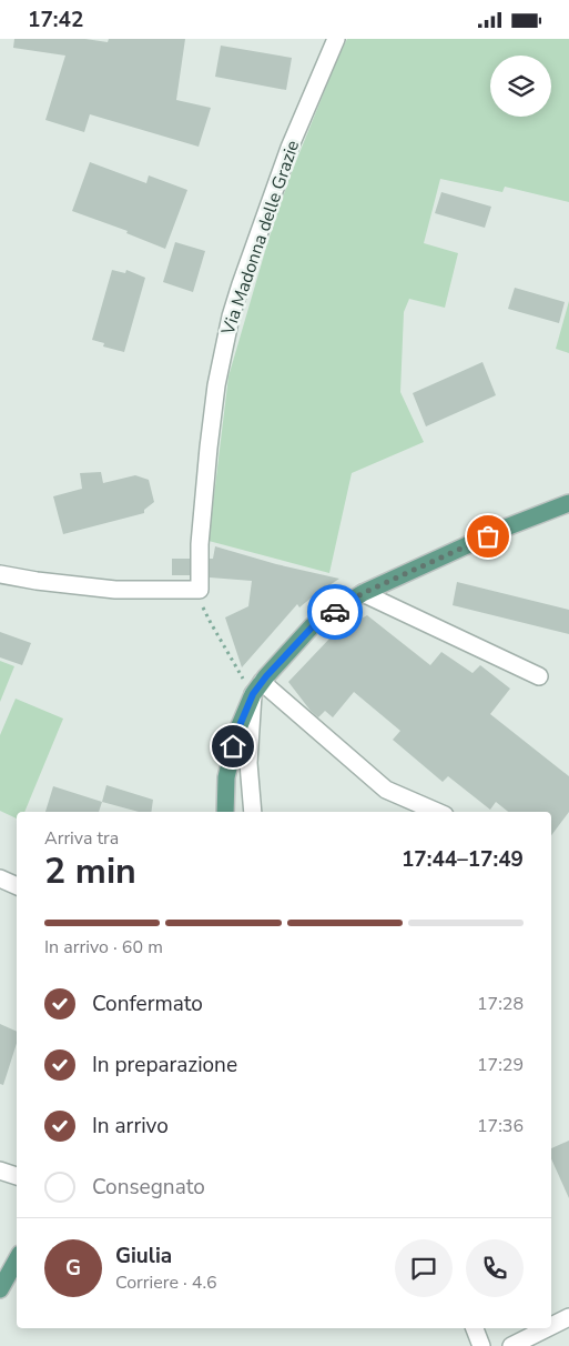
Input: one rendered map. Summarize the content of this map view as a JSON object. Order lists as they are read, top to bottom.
{
  "streets": {
    "street": ["Via Madonna delle Grazie"]
  },
  "page": {
    "status": "17:42",
    "heading": ["2 min", "Arriva tra", "17:44–17:49"],
    "panel": ["Giulia", "Corriere · 4.6"],
    "bar": "In arrivo · 60 m",
    "list": [
      ["Confermato", "17:28"],
      ["In preparazione", "17:29"],
      ["In arrivo", "17:36"],
      "Consegnato"
    ],
    "round": "G"
  }
}
